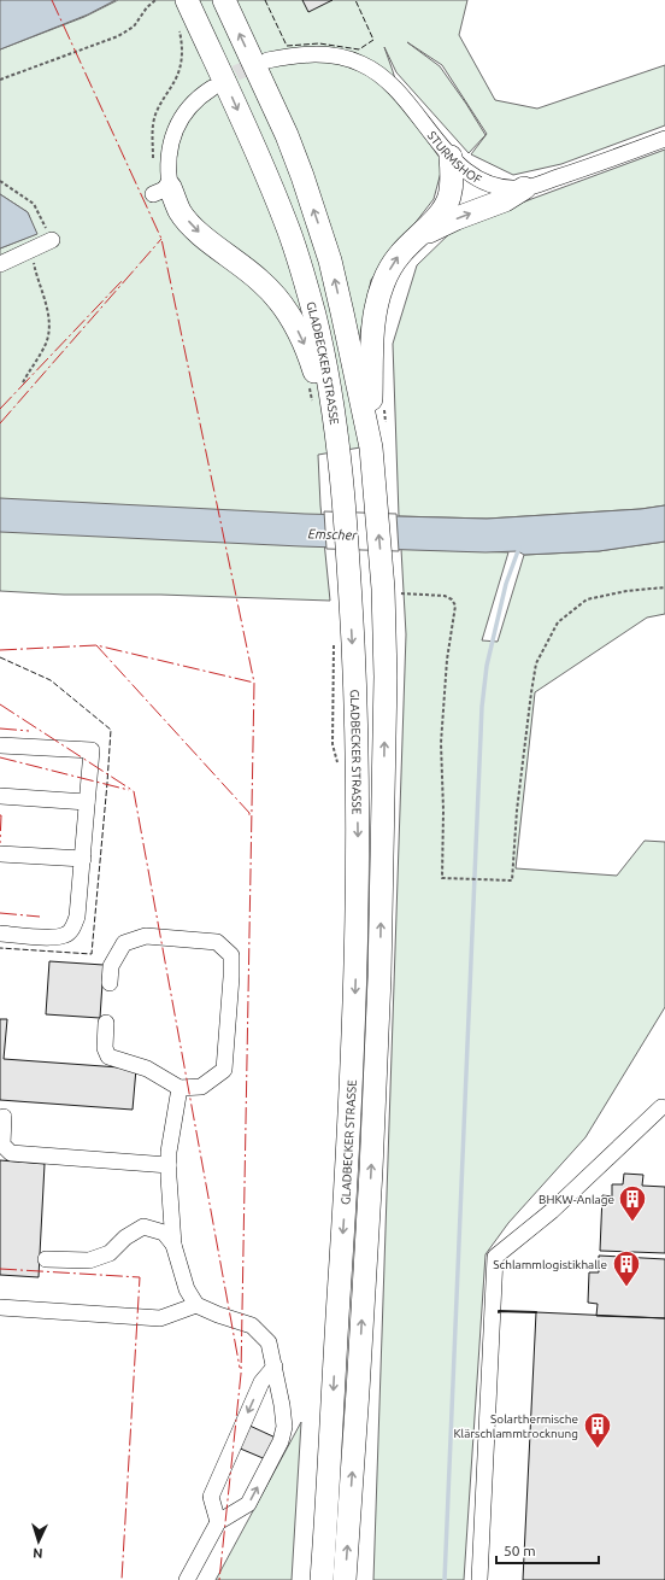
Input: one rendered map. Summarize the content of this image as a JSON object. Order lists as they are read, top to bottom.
{
  "streets": {
    "highway": ["GLADBECKER STRASSE"],
    "street": ["STURMSHOF"]
  },
  "water": ["Emscher"],
  "places": {
    "building": ["BHKW-Anlage", "Schlammlogistikhalle", "Solarthermische Klärschlammtrocknung"]
  },
  "scale_bar": "50 m",
  "north": "bottom"
}
